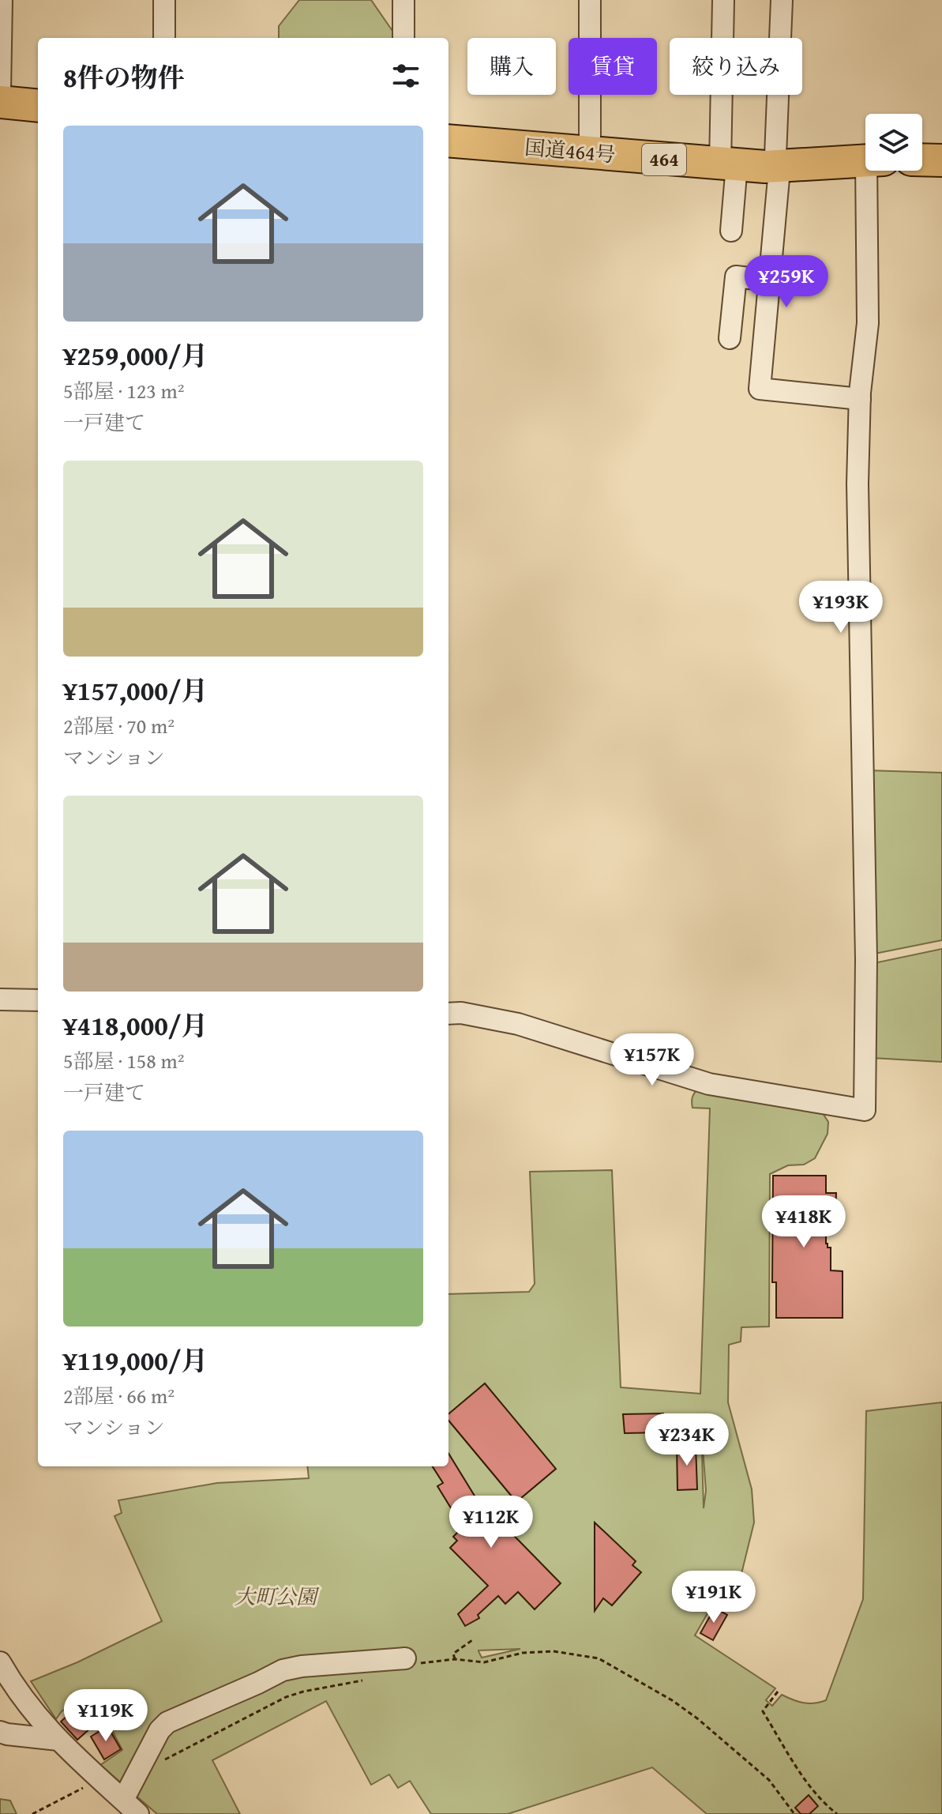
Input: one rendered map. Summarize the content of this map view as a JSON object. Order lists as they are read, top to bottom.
{
  "streets": {
    "highway": ["国道464号", "464"]
  },
  "parks": ["大町公園"],
  "page": {
    "chip": ["購入", "賃貸", "絞り込み"],
    "heading": "8件の物件",
    "list": [
      {
        "name": "¥259,000/月",
        "note": "5部屋 · 123 m² · 一戸建て"
      },
      {
        "name": "¥157,000/月",
        "note": "2部屋 · 70 m² · マンション"
      },
      {
        "name": "¥418,000/月",
        "note": "5部屋 · 158 m² · 一戸建て"
      },
      {
        "name": "¥119,000/月",
        "note": "2部屋 · 66 m² · マンション"
      }
    ],
    "price": [
      "¥259K",
      "¥193K",
      "¥157K",
      "¥418K",
      "¥234K",
      "¥112K",
      "¥191K",
      "¥119K"
    ]
  }
}
